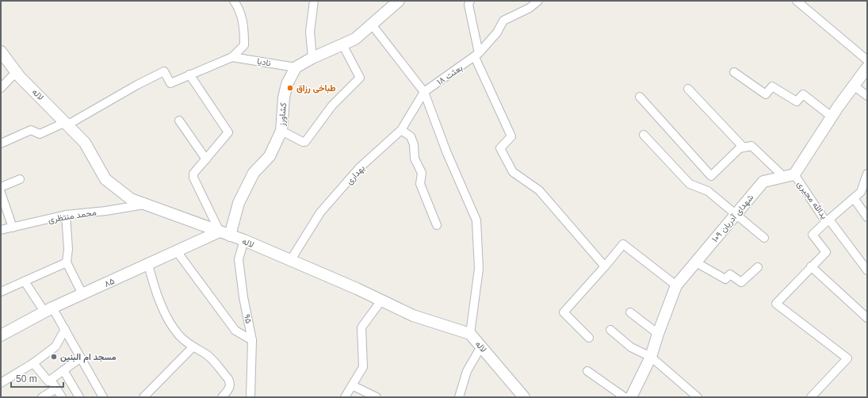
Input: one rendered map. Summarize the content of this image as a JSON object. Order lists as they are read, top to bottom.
{
  "streets": {
    "street": [
      "نادیا",
      "بعثت ۱۸",
      "لاله",
      "کشاورز",
      "بهداری",
      "یدالله مجیری",
      "محمد منتظری",
      "شهدای آدریان ۱۰۹",
      "۸۵",
      "۹۵"
    ]
  },
  "crossings": [
    ["نادیا", "کشاورز"],
    ["بعثت ۱۸", "بهداری"],
    ["لاله", "کشاورز"],
    ["لاله", "بهداری"],
    ["لاله", "محمد منتظری"],
    ["لاله", "۸۵"],
    ["لاله", "۹۵"],
    ["کشاورز", "۸۵"],
    ["یدالله مجیری", "شهدای آدریان ۱۰۹"]
  ],
  "places": ["طباخی رزاق", "مسجد ام البنین"],
  "scale_bar": "50 m"
}
